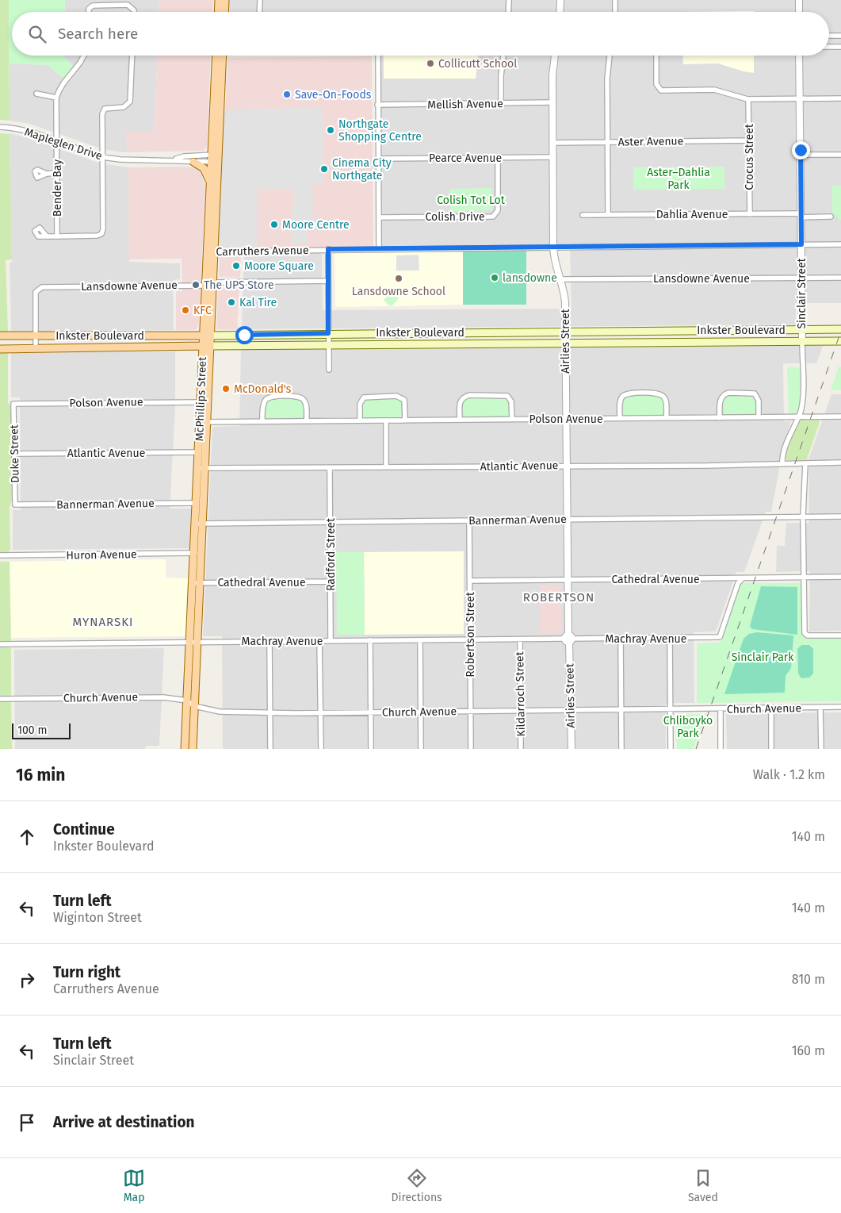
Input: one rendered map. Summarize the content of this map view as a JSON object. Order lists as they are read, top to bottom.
{
  "streets": {
    "main road": ["Inkster Boulevard", "McPhillips Street"],
    "street": [
      "Mellish Avenue",
      "Aster Avenue",
      "Mapleglen Drive",
      "Crocus Street",
      "Pearce Avenue",
      "Bender Bay",
      "Dahlia Avenue",
      "Colish Drive",
      "Carruthers Avenue",
      "Lansdowne Avenue",
      "Sinclair Street",
      "Airlies Street",
      "Polson Avenue",
      "Atlantic Avenue",
      "Duke Street",
      "Bannerman Avenue",
      "Huron Avenue",
      "Radford Street",
      "Cathedral Avenue",
      "Robertson Street",
      "Machray Avenue",
      "Kildarroch Street",
      "Church Avenue"
    ]
  },
  "crossings": [
    ["Mellish Avenue", "Airlies Street"],
    ["Aster Avenue", "Crocus Street"],
    ["Aster Avenue", "Airlies Street"],
    ["Mapleglen Drive", "Bender Bay"],
    ["Mapleglen Drive", "McPhillips Street"],
    ["Crocus Street", "Dahlia Avenue"],
    ["Pearce Avenue", "Colish Drive"],
    ["Pearce Avenue", "Airlies Street"],
    ["Dahlia Avenue", "Sinclair Street"],
    ["Carruthers Avenue", "Sinclair Street"],
    ["Carruthers Avenue", "Airlies Street"],
    ["Carruthers Avenue", "McPhillips Street"],
    ["Lansdowne Avenue", "Sinclair Street"],
    ["Lansdowne Avenue", "Inkster Boulevard"],
    ["Lansdowne Avenue", "Airlies Street"],
    ["Lansdowne Avenue", "McPhillips Street"],
    ["Sinclair Street", "Inkster Boulevard"],
    ["Sinclair Street", "Polson Avenue"],
    ["Sinclair Street", "Atlantic Avenue"],
    ["Inkster Boulevard", "Airlies Street"],
    ["Inkster Boulevard", "McPhillips Street"],
    ["Airlies Street", "Polson Avenue"],
    ["Airlies Street", "Atlantic Avenue"],
    ["Airlies Street", "Bannerman Avenue"],
    ["Airlies Street", "Cathedral Avenue"],
    ["Airlies Street", "Machray Avenue"],
    ["Airlies Street", "Church Avenue"],
    ["McPhillips Street", "Polson Avenue"],
    ["McPhillips Street", "Atlantic Avenue"],
    ["McPhillips Street", "Bannerman Avenue"],
    ["McPhillips Street", "Huron Avenue"],
    ["McPhillips Street", "Cathedral Avenue"],
    ["McPhillips Street", "Machray Avenue"],
    ["McPhillips Street", "Church Avenue"],
    ["Polson Avenue", "Duke Street"],
    ["Atlantic Avenue", "Duke Street"],
    ["Atlantic Avenue", "Radford Street"],
    ["Duke Street", "Bannerman Avenue"],
    ["Bannerman Avenue", "Radford Street"],
    ["Bannerman Avenue", "Robertson Street"],
    ["Radford Street", "Cathedral Avenue"],
    ["Radford Street", "Machray Avenue"],
    ["Cathedral Avenue", "Robertson Street"],
    ["Cathedral Avenue", "Machray Avenue"],
    ["Robertson Street", "Machray Avenue"],
    ["Robertson Street", "Church Avenue"],
    ["Machray Avenue", "Kildarroch Street"],
    ["Kildarroch Street", "Church Avenue"]
  ],
  "districts": ["ROBERTSON", "MYNARSKI"],
  "parks": [
    "Aster–Dahlia Park",
    "Colish Tot Lot",
    "Sinclair Park",
    "Chliboyko Park"
  ],
  "places": [
    "Collicutt School",
    "Save-On-Foods",
    "Northgate Shopping Centre",
    "Cinema City Northgate",
    "Moore Centre",
    "Moore Square",
    "lansdowne",
    "Lansdowne School",
    "The UPS Store",
    "Kal Tire",
    "KFC",
    "McDonald's"
  ],
  "scale_bar": "100 m",
  "page": {
    "search": "Search here",
    "scale": "100 m",
    "heading": ["16 min", "Walk · 1.2 km"],
    "list": [
      ["Continue", "Inkster Boulevard", "140 m"],
      ["Turn left", "Wiginton Street", "140 m"],
      ["Turn right", "Carruthers Avenue", "810 m"],
      ["Turn left", "Sinclair Street", "160 m"],
      "Arrive at destination"
    ],
    "nav": ["Map", "Directions", "Saved"]
  }
}
